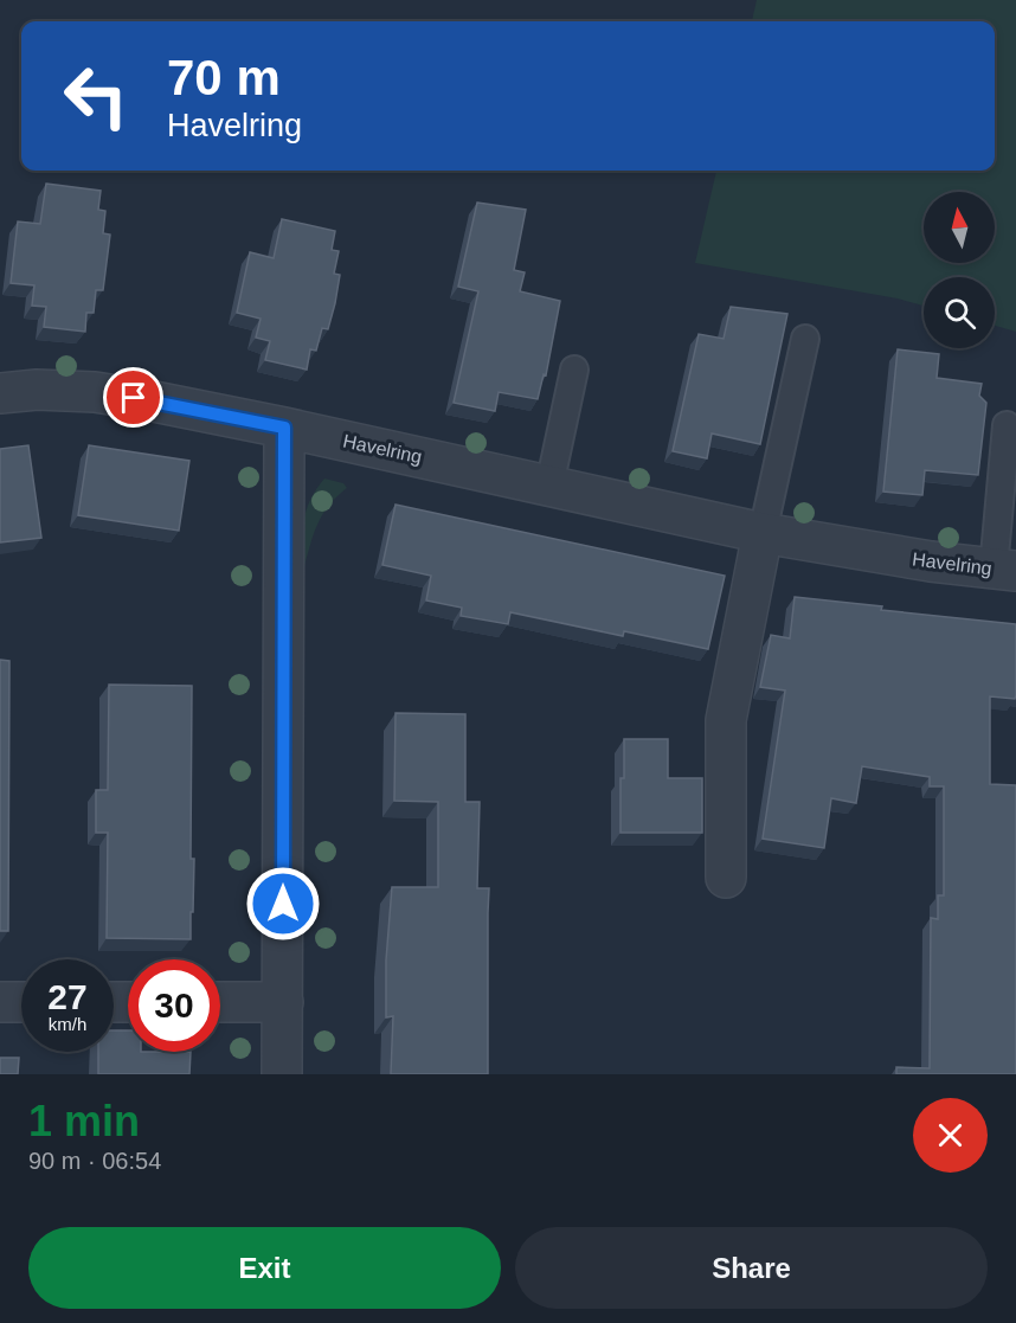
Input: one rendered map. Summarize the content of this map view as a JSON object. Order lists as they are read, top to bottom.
{
  "streets": {
    "street": ["Havelring"]
  },
  "north": "top",
  "page": {
    "turn": ["70 m", "Havelring"],
    "speed": "27 km/h",
    "limit": "30",
    "heading": ["1 min", "90 m · 06:54"],
    "buttons": ["Exit", "Share"]
  }
}
